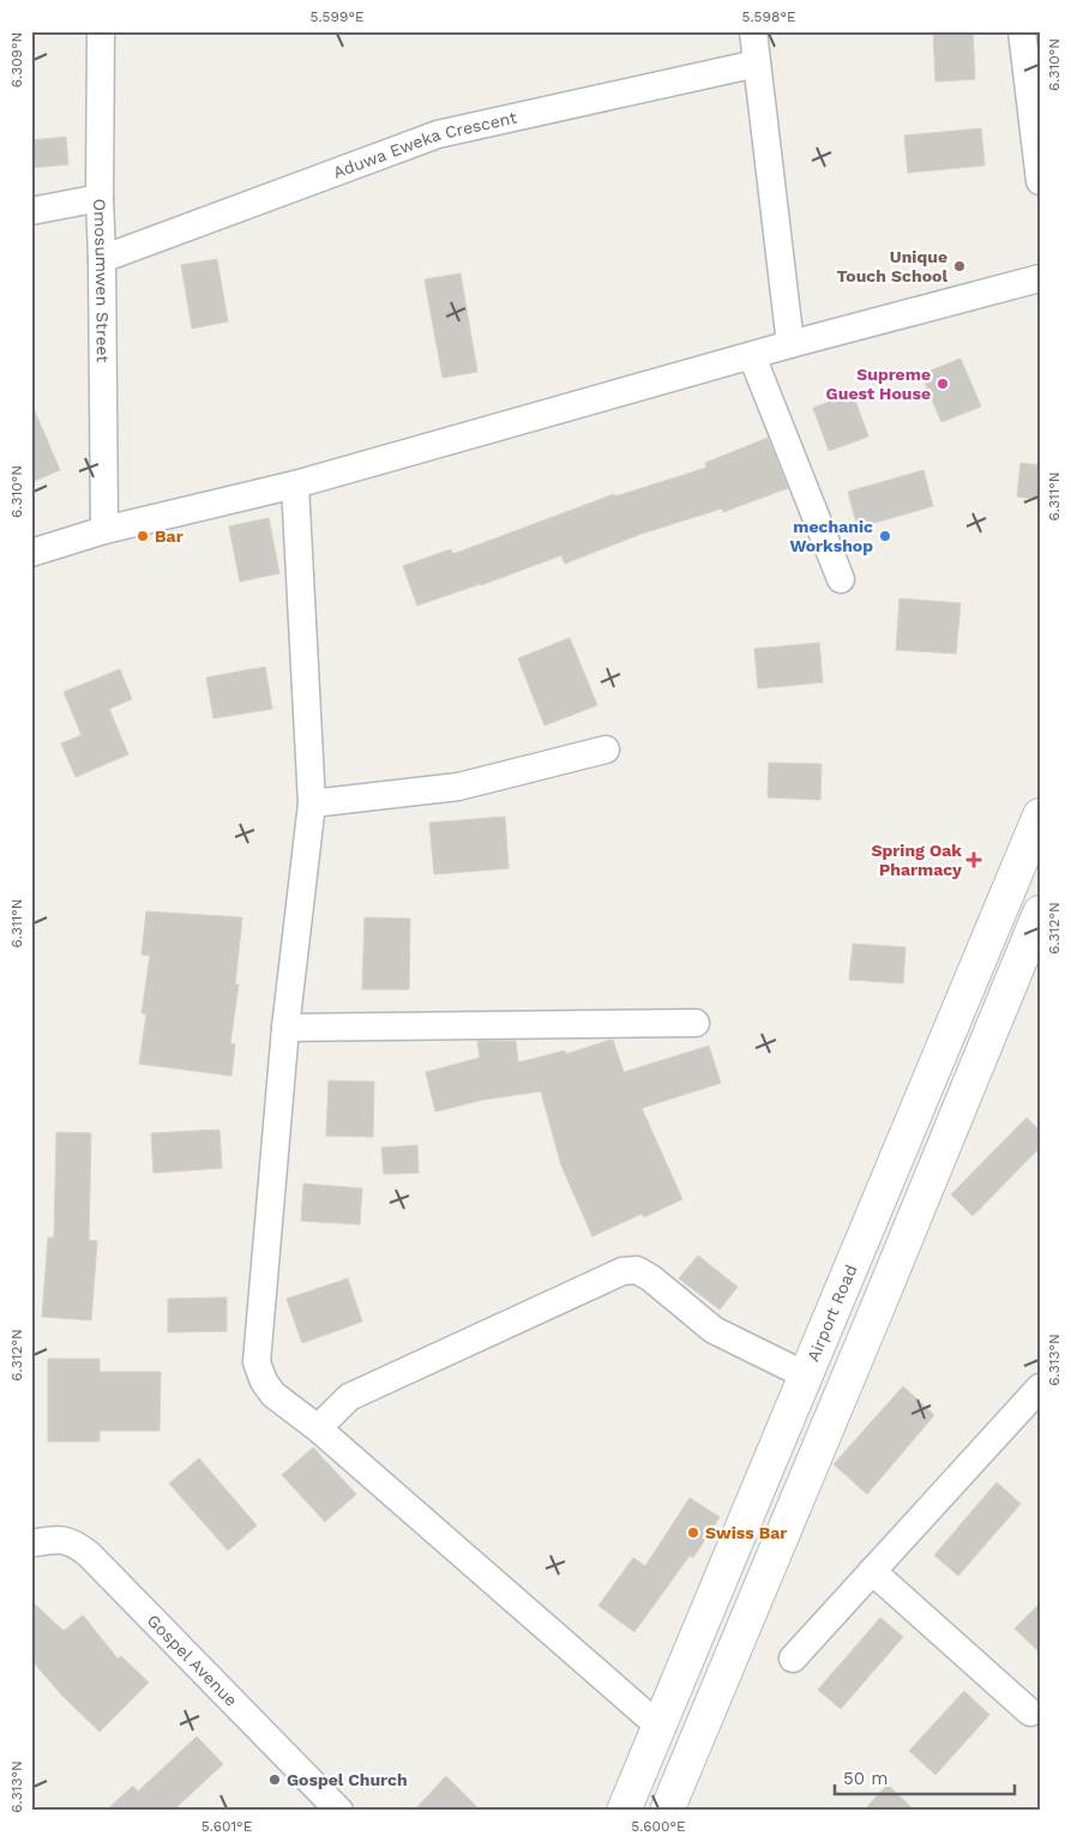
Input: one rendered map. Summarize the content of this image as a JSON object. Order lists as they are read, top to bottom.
{
  "streets": {
    "main road": ["Airport Road"],
    "street": ["Aduwa Eweka Crescent", "Omosumwen Street", "Gospel Avenue"]
  },
  "crossings": [
    ["Aduwa Eweka Crescent", "Omosumwen Street"]
  ],
  "places": {
    "other": [
      "Unique Touch School",
      "Supreme Guest House",
      "Bar",
      "mechanic Workshop",
      "Swiss Bar",
      "Gospel Church"
    ],
    "health": ["Spring Oak Pharmacy"]
  },
  "scale_bar": "50 m",
  "coordinates": [
    "5.599°E",
    "5.598°E",
    "6.309°N",
    "6.310°N",
    "6.311°N",
    "6.312°N",
    "6.313°N",
    "5.601°E",
    "5.600°E"
  ]
}
